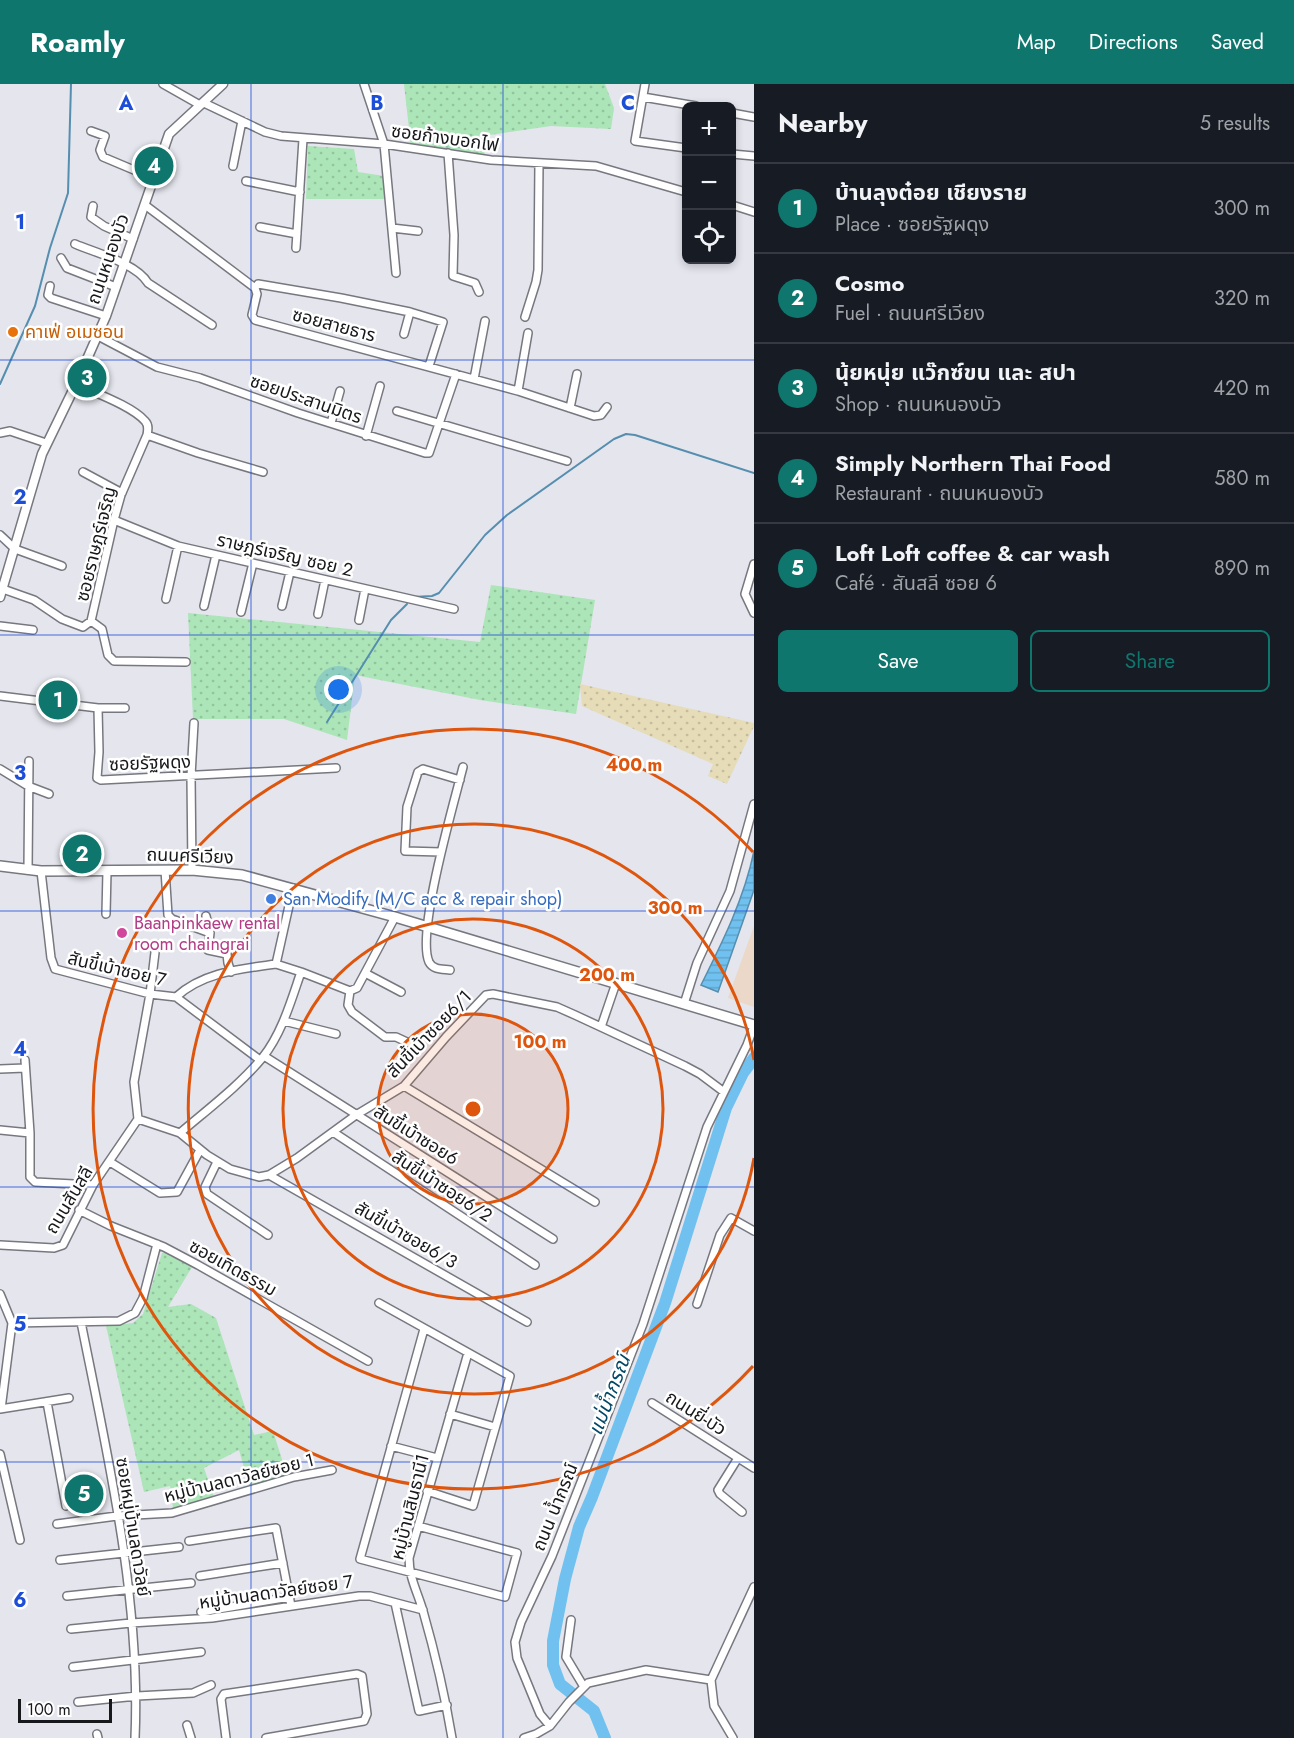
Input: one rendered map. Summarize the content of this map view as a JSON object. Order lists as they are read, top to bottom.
{
  "streets": {
    "main road": ["ถนนศรีเวียง"],
    "street": [
      "ซอยก้างบอกไฟ",
      "ถนนหนองบัว",
      "ซอยสายธาร",
      "ซอยประสานมิตร",
      "ซอยราษฎร์เจริญ",
      "ราษฎร์เจริญ ซอย 2",
      "ซอยรัฐผดุง",
      "สันขี้เบ้าซอย 7",
      "สันขี้เบ้าซอย6/1",
      "สันขี้เบ้าซอย6",
      "สันขี้เบ้าซอย6/2",
      "ถนนสันสลี",
      "สันขี้เบ้าซอย6/3",
      "ซอยเทิดธรรม",
      "ถนนยี่-บัว",
      "หมู่บ้านลดาวัลย์ซอย 1",
      "หมู่บ้านสินธานี1",
      "ถนน น้ำกรณ์",
      "ซอยหมู่บ้านลดาวัลย์",
      "หมู่บ้านลดาวัลย์ซอย 7"
    ]
  },
  "crossings": [
    ["ซอยก้างบอกไฟ", "ถนนหนองบัว"],
    ["ถนนหนองบัว", "ซอยประสานมิตร"],
    ["ถนนหนองบัว", "ซอยราษฎร์เจริญ"],
    ["ซอยสายธาร", "ซอยประสานมิตร"],
    ["ซอยราษฎร์เจริญ", "ราษฎร์เจริญ ซอย 2"],
    ["ถนนศรีเวียง", "สันขี้เบ้าซอย 7"],
    ["ถนนศรีเวียง", "ถนน น้ำกรณ์"],
    ["สันขี้เบ้าซอย 7", "สันขี้เบ้าซอย6"],
    ["สันขี้เบ้าซอย6/1", "สันขี้เบ้าซอย6"],
    ["สันขี้เบ้าซอย6/1", "สันขี้เบ้าซอย6/2"],
    ["สันขี้เบ้าซอย6/1", "สันขี้เบ้าซอย6/3"],
    ["สันขี้เบ้าซอย6/1", "ถนน น้ำกรณ์"],
    ["ถนนสันสลี", "ซอยเทิดธรรม"],
    ["หมู่บ้านลดาวัลย์ซอย 1", "ซอยหมู่บ้านลดาวัลย์"],
    ["หมู่บ้านสินธานี1", "หมู่บ้านลดาวัลย์ซอย 7"],
    ["ซอยหมู่บ้านลดาวัลย์", "หมู่บ้านลดาวัลย์ซอย 7"]
  ],
  "water": ["แม่น้ำกรณ์"],
  "places": ["คาเฟ่ อเมซอน", "San Modify (M/C acc & repair shop)", "Baanpinkaew rental room chaingrai"],
  "scale_bar": "100 m",
  "page": {
    "header": "Roamly",
    "nav": ["Map", "Directions", "Saved"],
    "heading": ["Nearby", "5 results"],
    "map_buttons": ["+", "−"],
    "pins": [
      "4",
      "3",
      "1",
      "2",
      "5"
    ],
    "list": [
      {
        "mark": "1",
        "name": "บ้านลุงต๋อย เชียงราย",
        "note": "Place · ซอยรัฐผดุง",
        "value": "300 m"
      },
      {
        "mark": "2",
        "name": "Cosmo",
        "note": "Fuel · ถนนศรีเวียง",
        "value": "320 m"
      },
      {
        "mark": "3",
        "name": "นุ้ยหนุ่ย แว๊กซ์ขน และ สปา",
        "note": "Shop · ถนนหนองบัว",
        "value": "420 m"
      },
      {
        "mark": "4",
        "name": "Simply Northern Thai Food",
        "note": "Restaurant · ถนนหนองบัว",
        "value": "580 m"
      },
      {
        "mark": "5",
        "name": "Loft Loft coffee & car wash",
        "note": "Café · สันสลี ซอย 6",
        "value": "890 m"
      }
    ],
    "buttons": ["Save", "Share"],
    "scale": "100 m"
  },
  "grid": {
    "columns": ["A", "B", "C"],
    "rows": [
      "1",
      "2",
      "3",
      "4",
      "5",
      "6"
    ]
  },
  "rings": [
    "400 m",
    "300 m",
    "200 m",
    "100 m"
  ]
}
